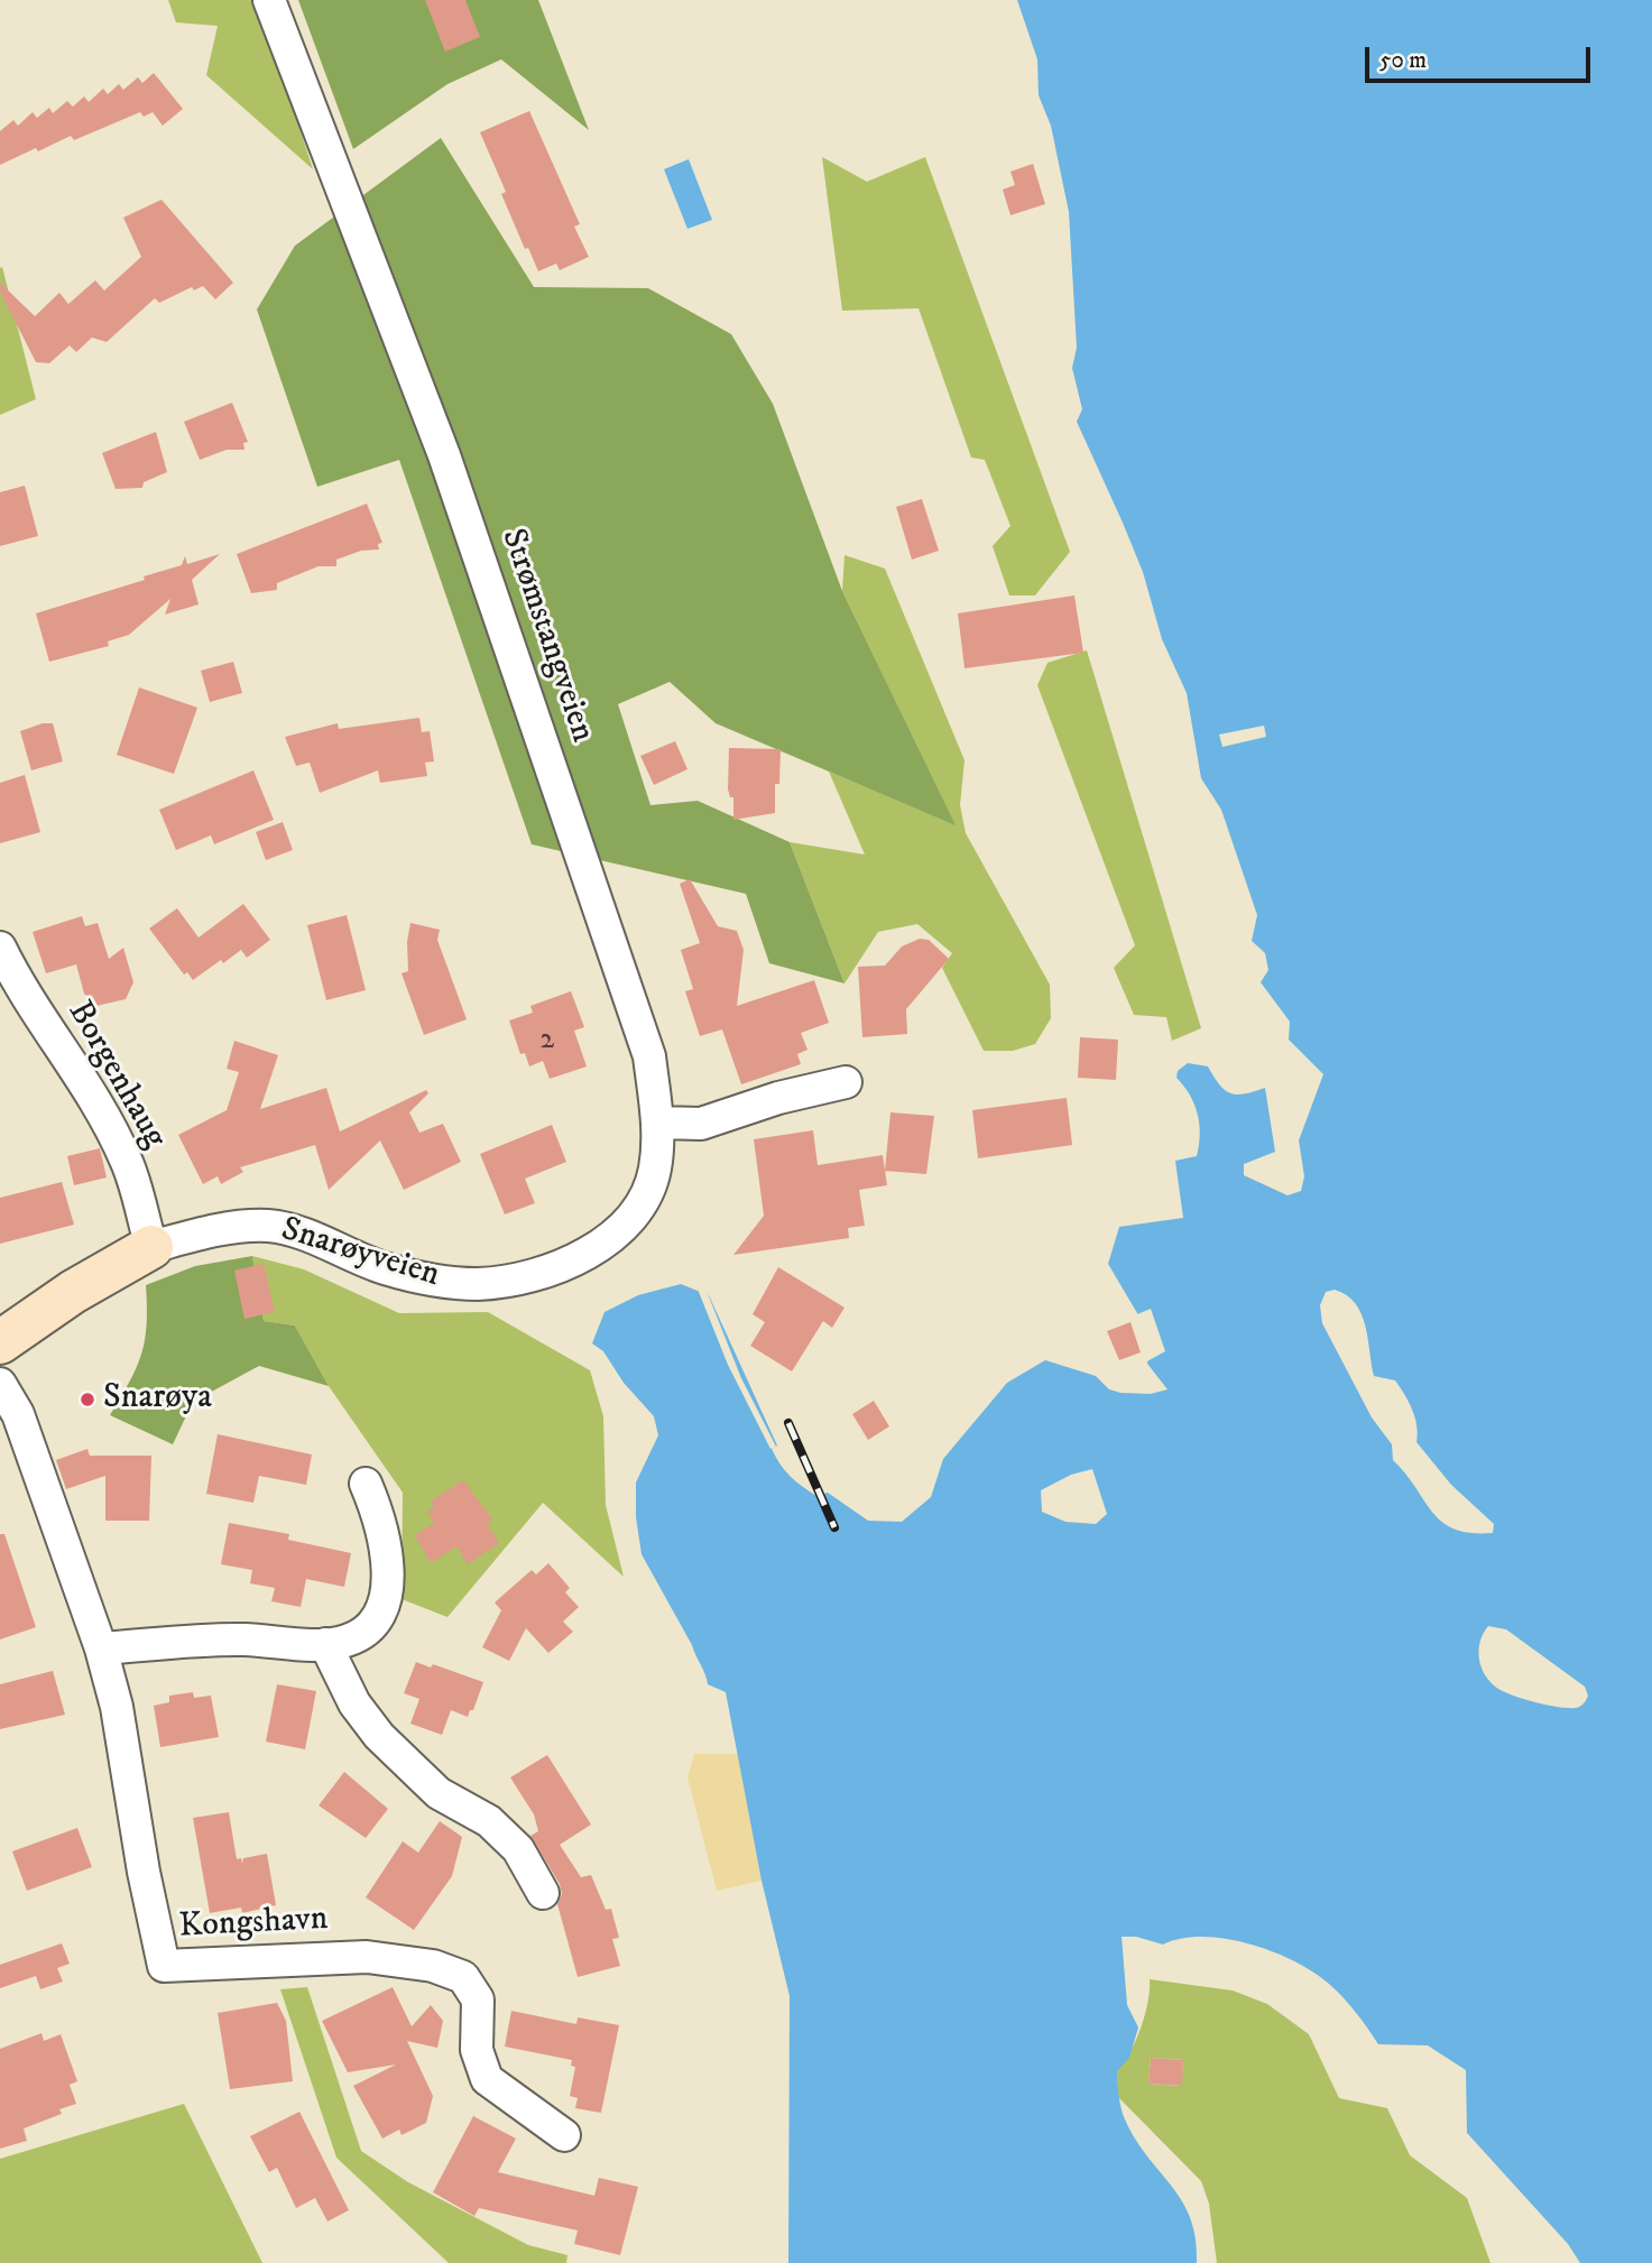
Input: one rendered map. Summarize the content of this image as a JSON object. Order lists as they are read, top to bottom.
{
  "streets": {
    "street": [
      "Strømstangveien",
      "Borgenhaug",
      "Snarøyveien",
      "Kongshavn"
    ]
  },
  "crossings": [
    ["Strømstangveien", "Snarøyveien"],
    ["Borgenhaug", "Snarøyveien"]
  ],
  "places": ["Snarøya"],
  "house_numbers": ["2"],
  "scale_bar": "50 m"
}
